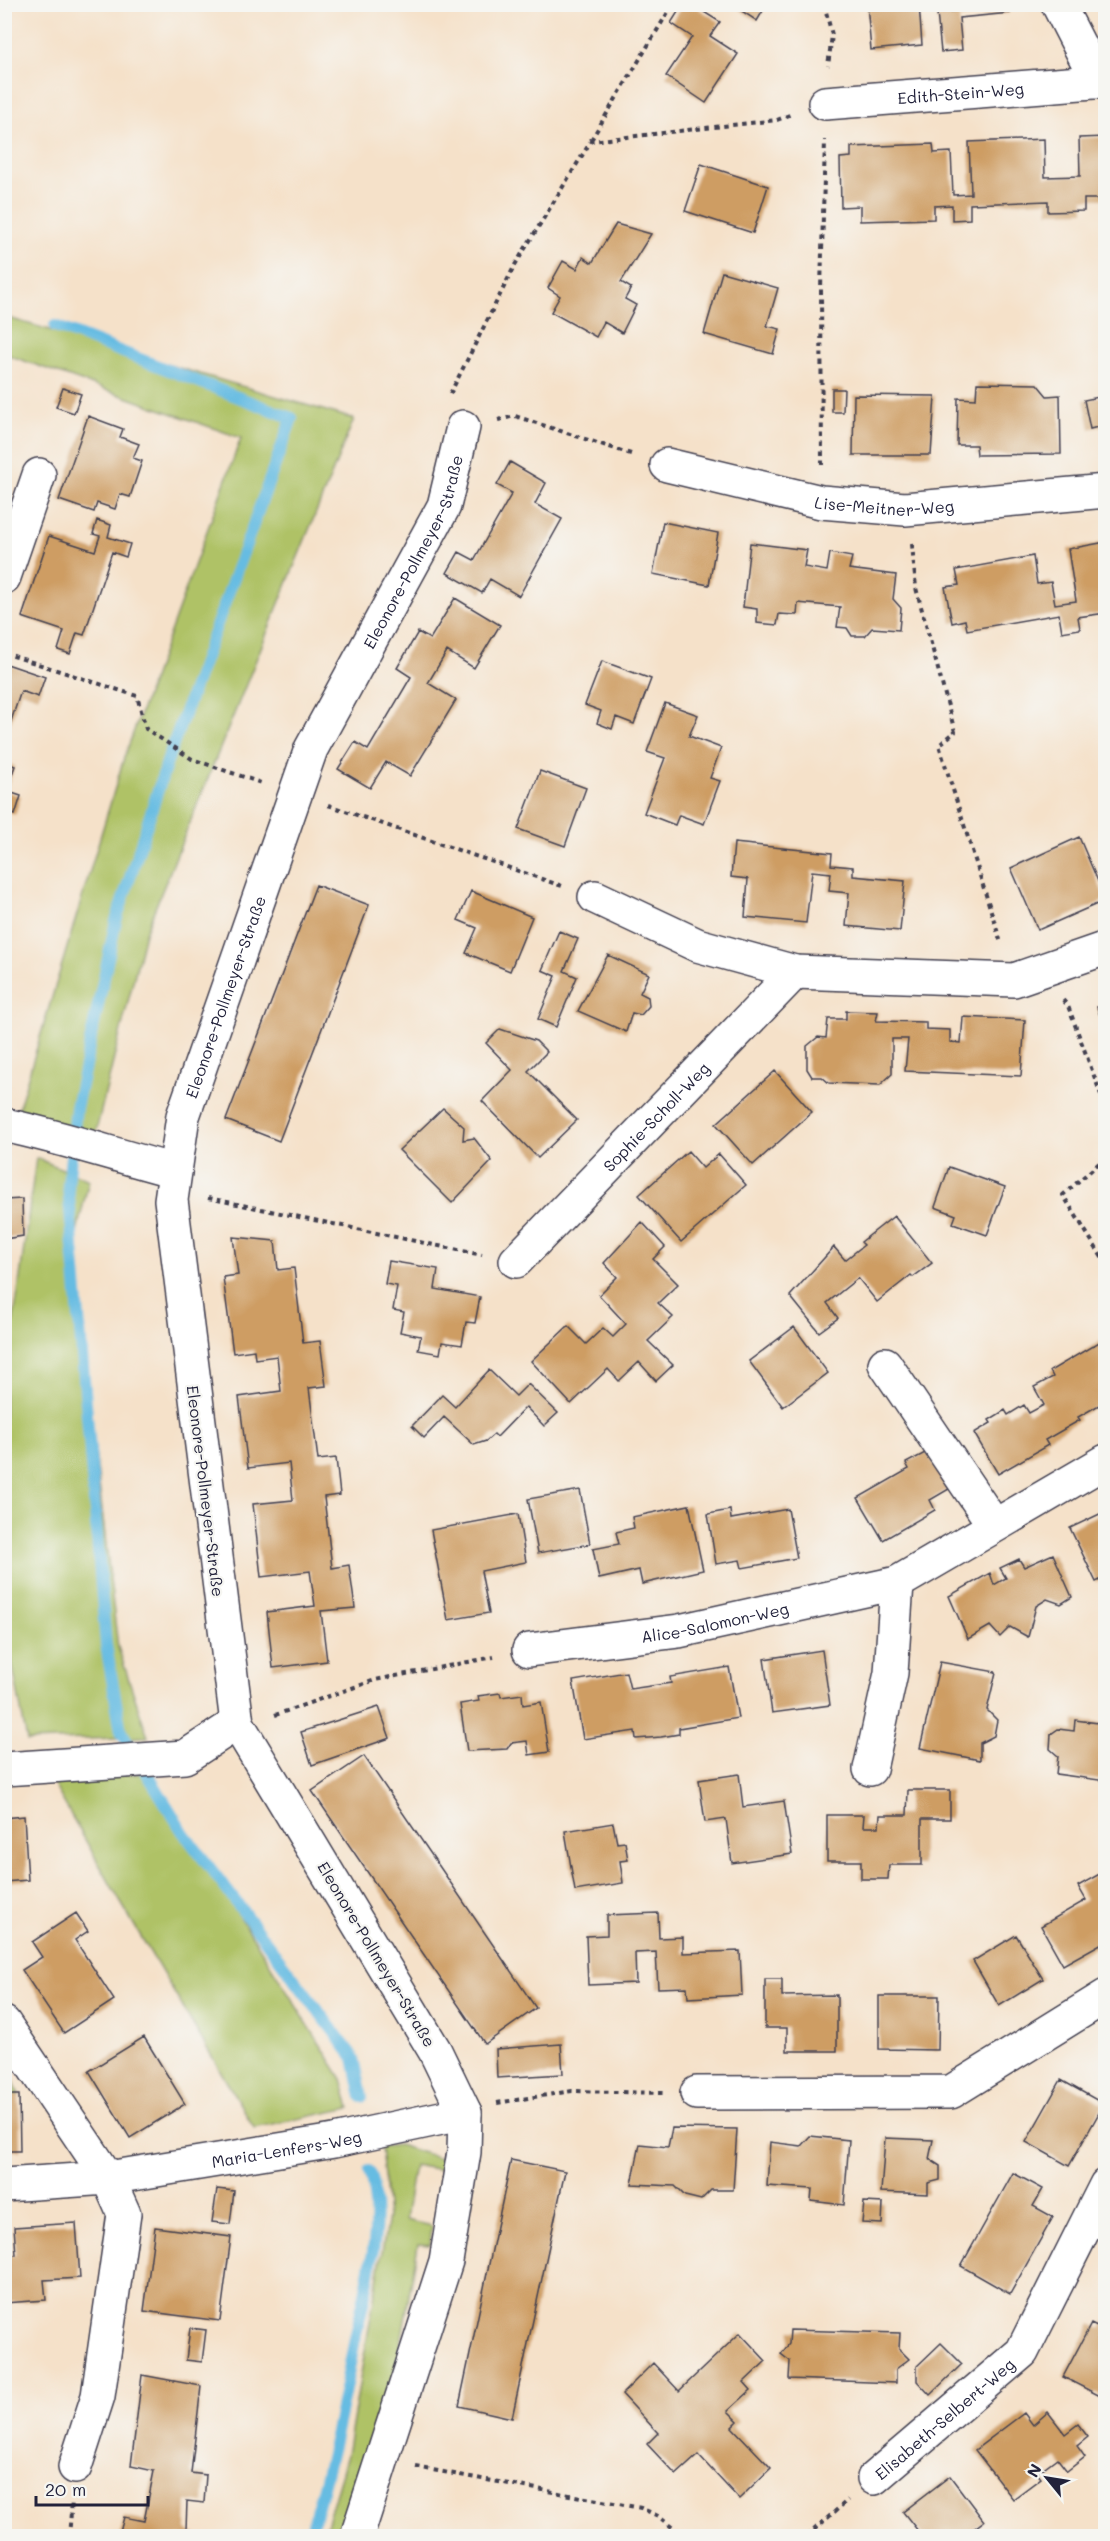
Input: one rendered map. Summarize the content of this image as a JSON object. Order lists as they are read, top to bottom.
{
  "streets": {
    "street": [
      "Edith-Stein-Weg",
      "Lise-Meitner-Weg",
      "Eleonore-Pollmeyer-Straße",
      "Sophie-Scholl-Weg",
      "Alice-Salomon-Weg",
      "Maria-Lenfers-Weg",
      "Elisabeth-Selbert-Weg"
    ]
  },
  "crossings": [
    ["Eleonore-Pollmeyer-Straße", "Maria-Lenfers-Weg"]
  ],
  "scale_bar": "20 m",
  "north": "top left"
}
